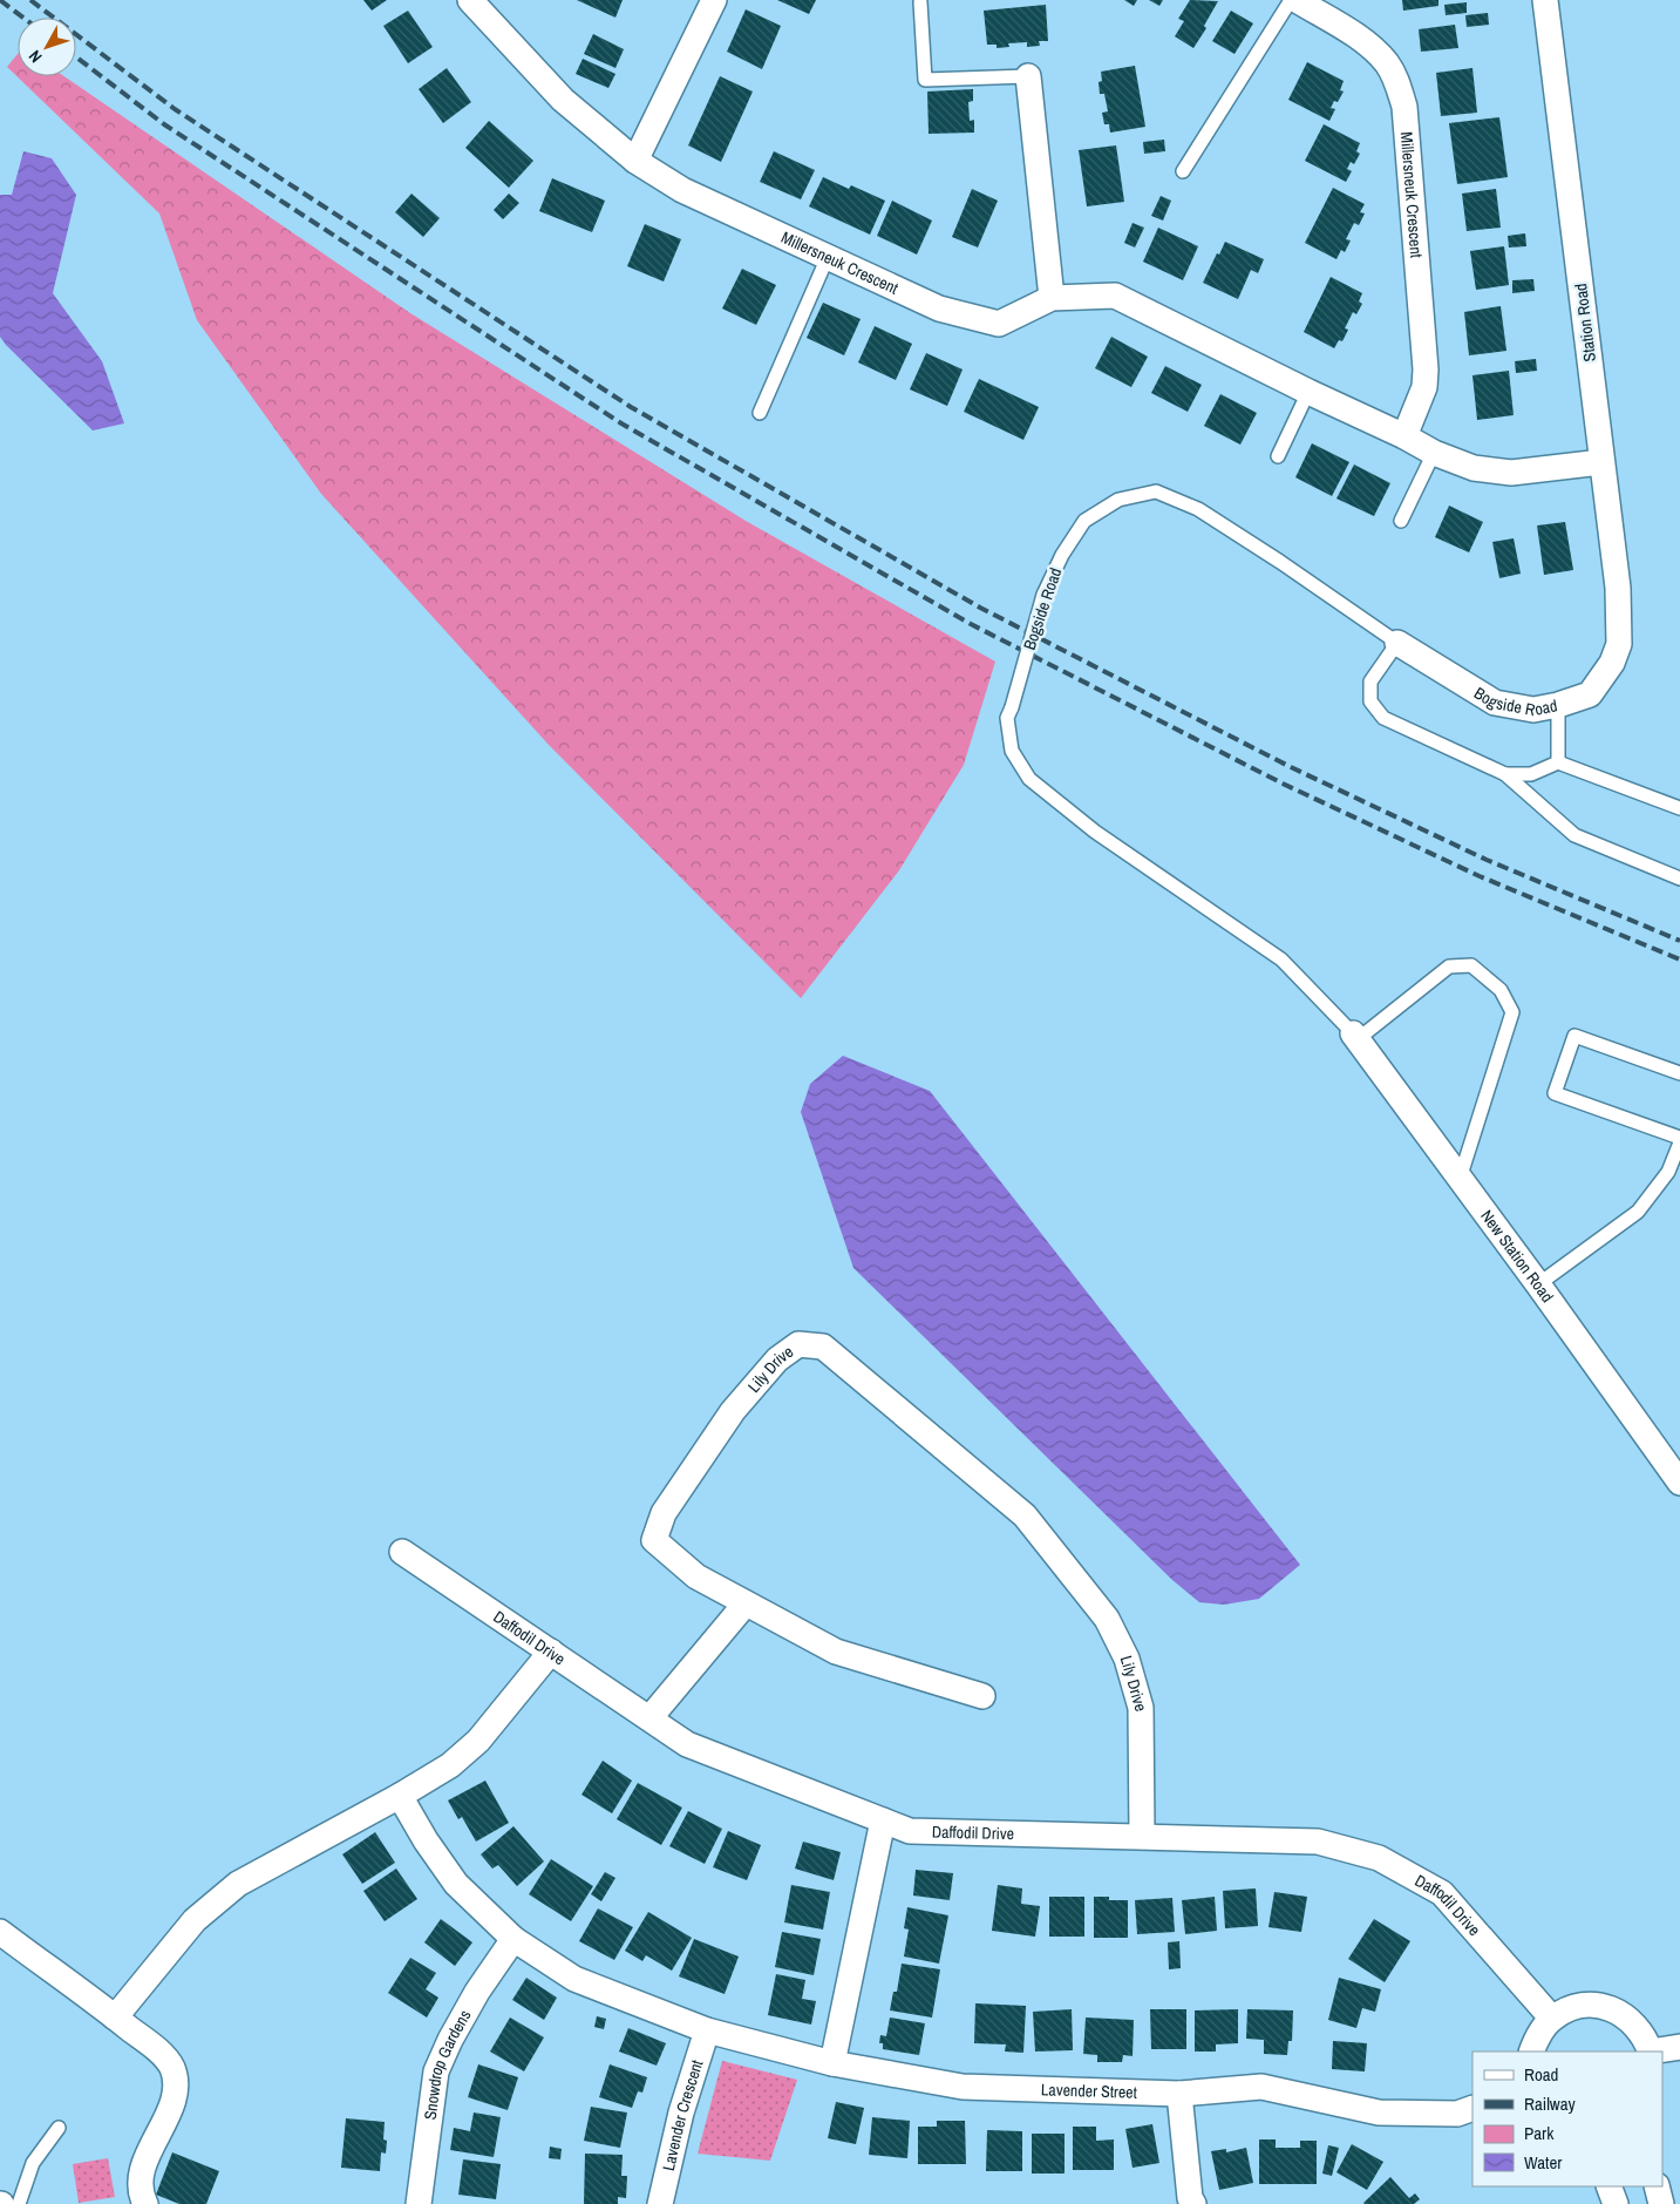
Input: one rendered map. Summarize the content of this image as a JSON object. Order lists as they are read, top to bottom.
{
  "streets": {
    "street": [
      "Millersneuk Crescent",
      "Station Road",
      "Bogside Road",
      "New Station Road",
      "Lily Drive",
      "Daffodil Drive",
      "Snowdrop Gardens",
      "Lavender Street",
      "Lavender Crescent"
    ]
  },
  "crossings": [
    ["Millersneuk Crescent", "Station Road"],
    ["Station Road", "Bogside Road"],
    ["Bogside Road", "New Station Road"],
    ["Lily Drive", "Daffodil Drive"],
    ["Snowdrop Gardens", "Lavender Street"],
    ["Lavender Street", "Lavender Crescent"]
  ],
  "legend": [
    "Road",
    "Railway",
    "Park",
    "Water"
  ],
  "north": "bottom left"
}
